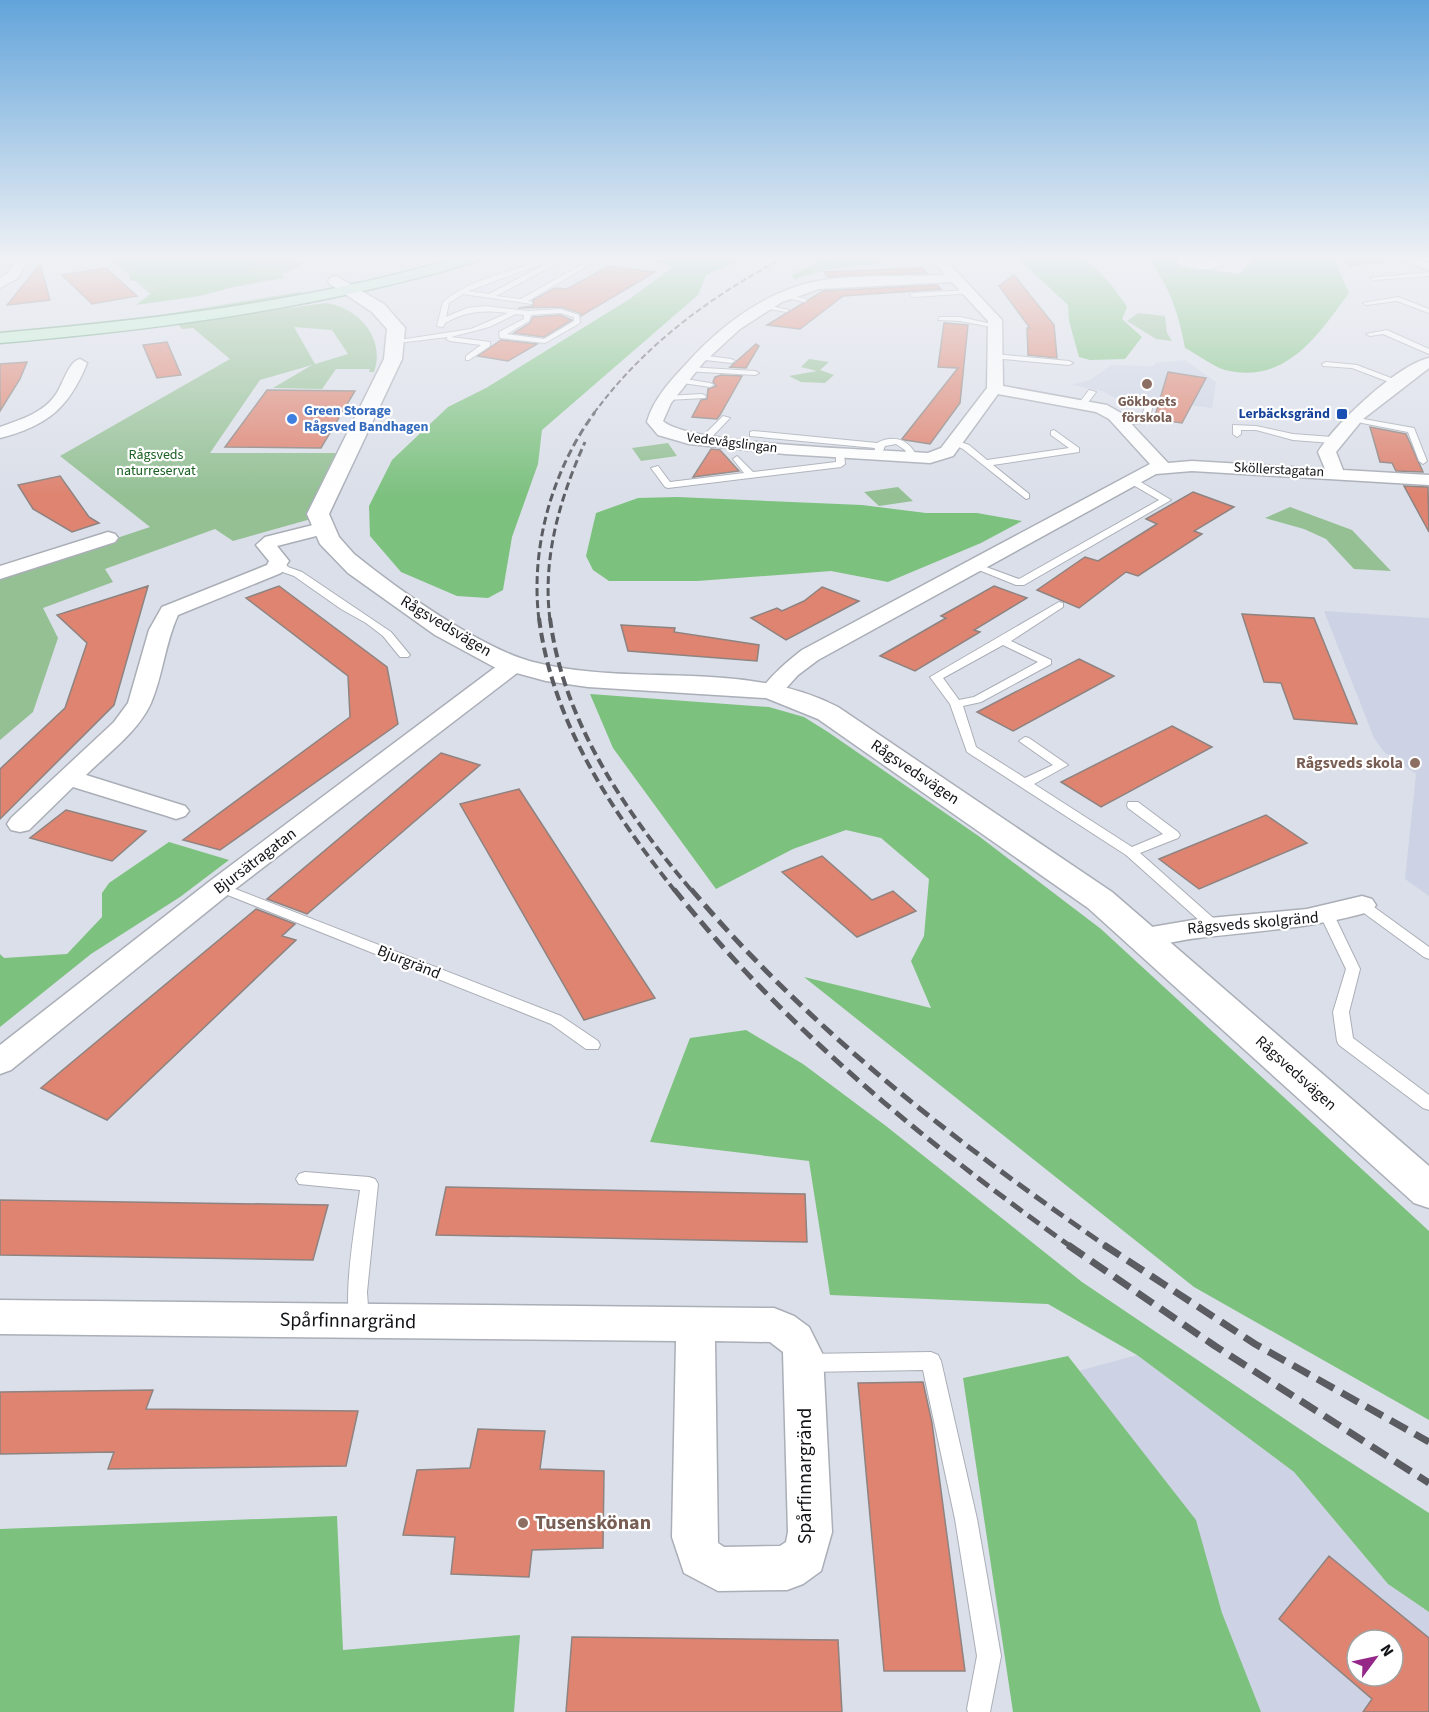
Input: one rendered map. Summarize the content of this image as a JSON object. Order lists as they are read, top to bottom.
{
  "streets": {
    "street": [
      "Vedevågslingan",
      "Sköllerstagatan",
      "Rågsvedsvägen",
      "Bjursätragatan",
      "Rågsveds skolgränd",
      "Spårfinnargränd"
    ],
    "lane": ["Bjurgränd"]
  },
  "crossings": [
    ["Sköllerstagatan", "Rågsvedsvägen"],
    ["Rågsvedsvägen", "Bjursätragatan"],
    ["Rågsvedsvägen", "Rågsveds skolgränd"],
    ["Bjursätragatan", "Bjurgränd"]
  ],
  "parks": ["Rågsveds naturreservat"],
  "places": {
    "other": [
      "Gökboets förskola",
      "Green Storage Rågsved Bandhagen",
      "Rågsveds skola",
      "Tusenskönan"
    ],
    "transit": ["Lerbäcksgränd"]
  },
  "north": "top right"
}
